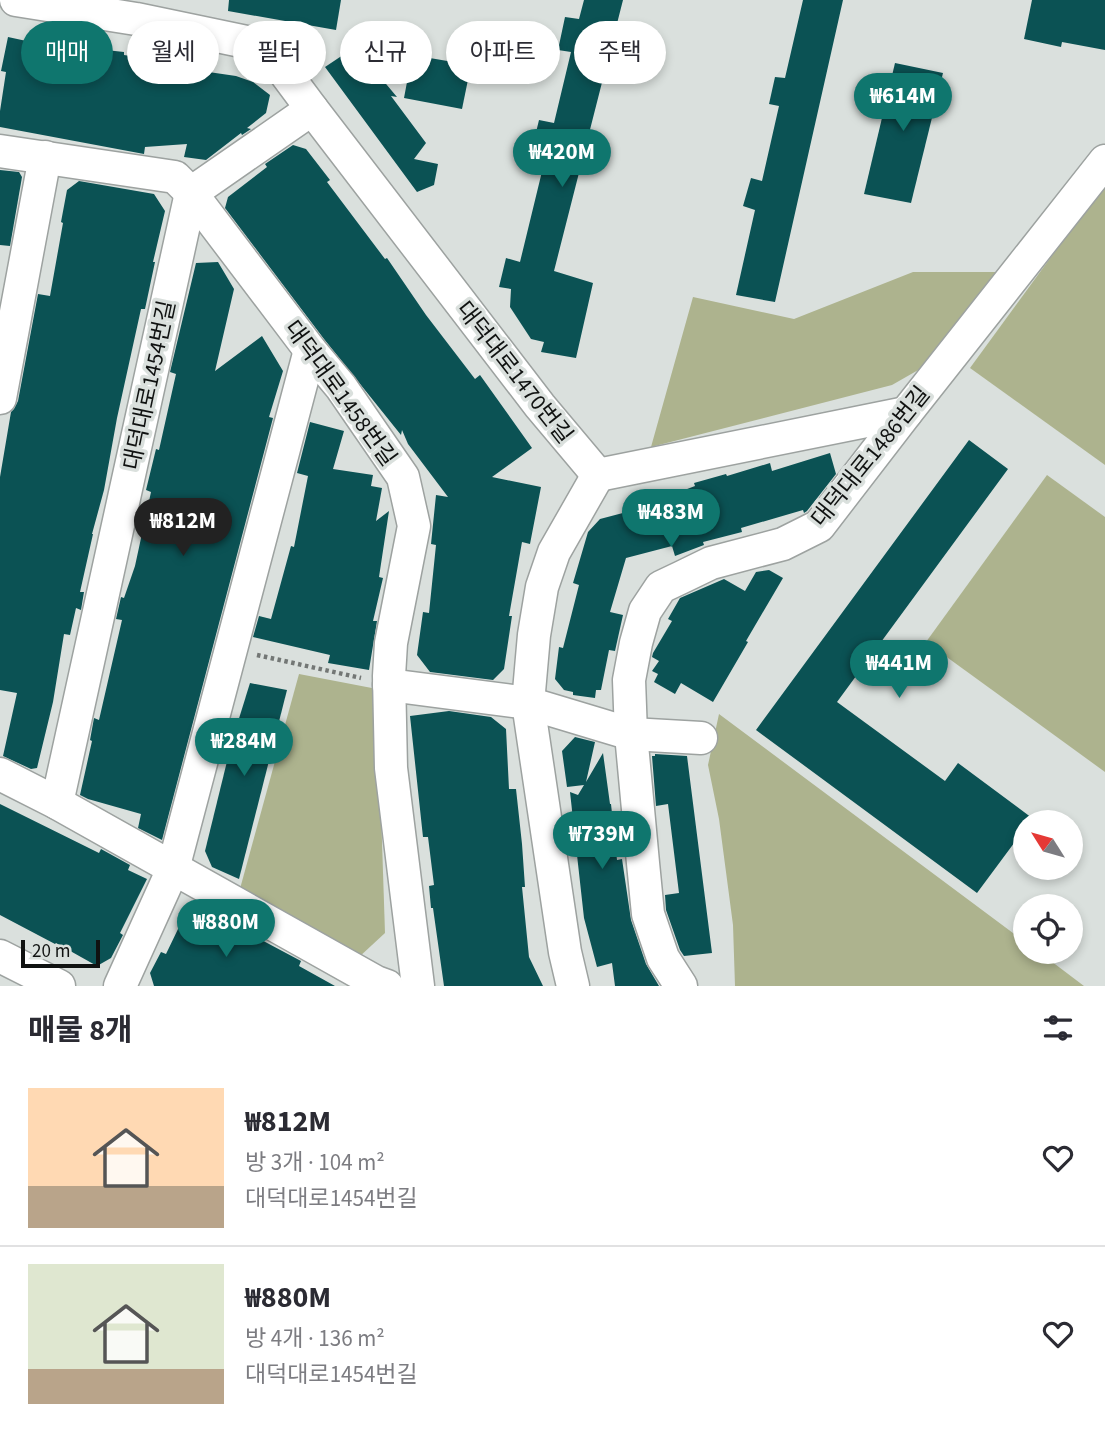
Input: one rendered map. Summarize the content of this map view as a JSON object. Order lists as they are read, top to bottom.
{
  "streets": {
    "street": [
      "대덕대로1470번길",
      "대덕대로1454번길",
      "대덕대로1458번길",
      "대덕대로1486번길"
    ]
  },
  "crossings": [
    ["대덕대로1454번길", "대덕대로1458번길"]
  ],
  "scale_bar": "20 m",
  "north": "top left",
  "page": {
    "chip": [
      "매매",
      "월세",
      "필터",
      "신규",
      "아파트",
      "주택"
    ],
    "price": [
      "₩614M",
      "₩420M",
      "₩483M",
      "₩812M",
      "₩441M",
      "₩284M",
      "₩739M",
      "₩880M"
    ],
    "scale": "20 m",
    "heading": "매물 8개",
    "list": [
      {
        "name": "₩812M",
        "note": "방 3개 · 104 m² · 대덕대로1454번길"
      },
      {
        "name": "₩880M",
        "note": "방 4개 · 136 m² · 대덕대로1454번길"
      }
    ]
  }
}
